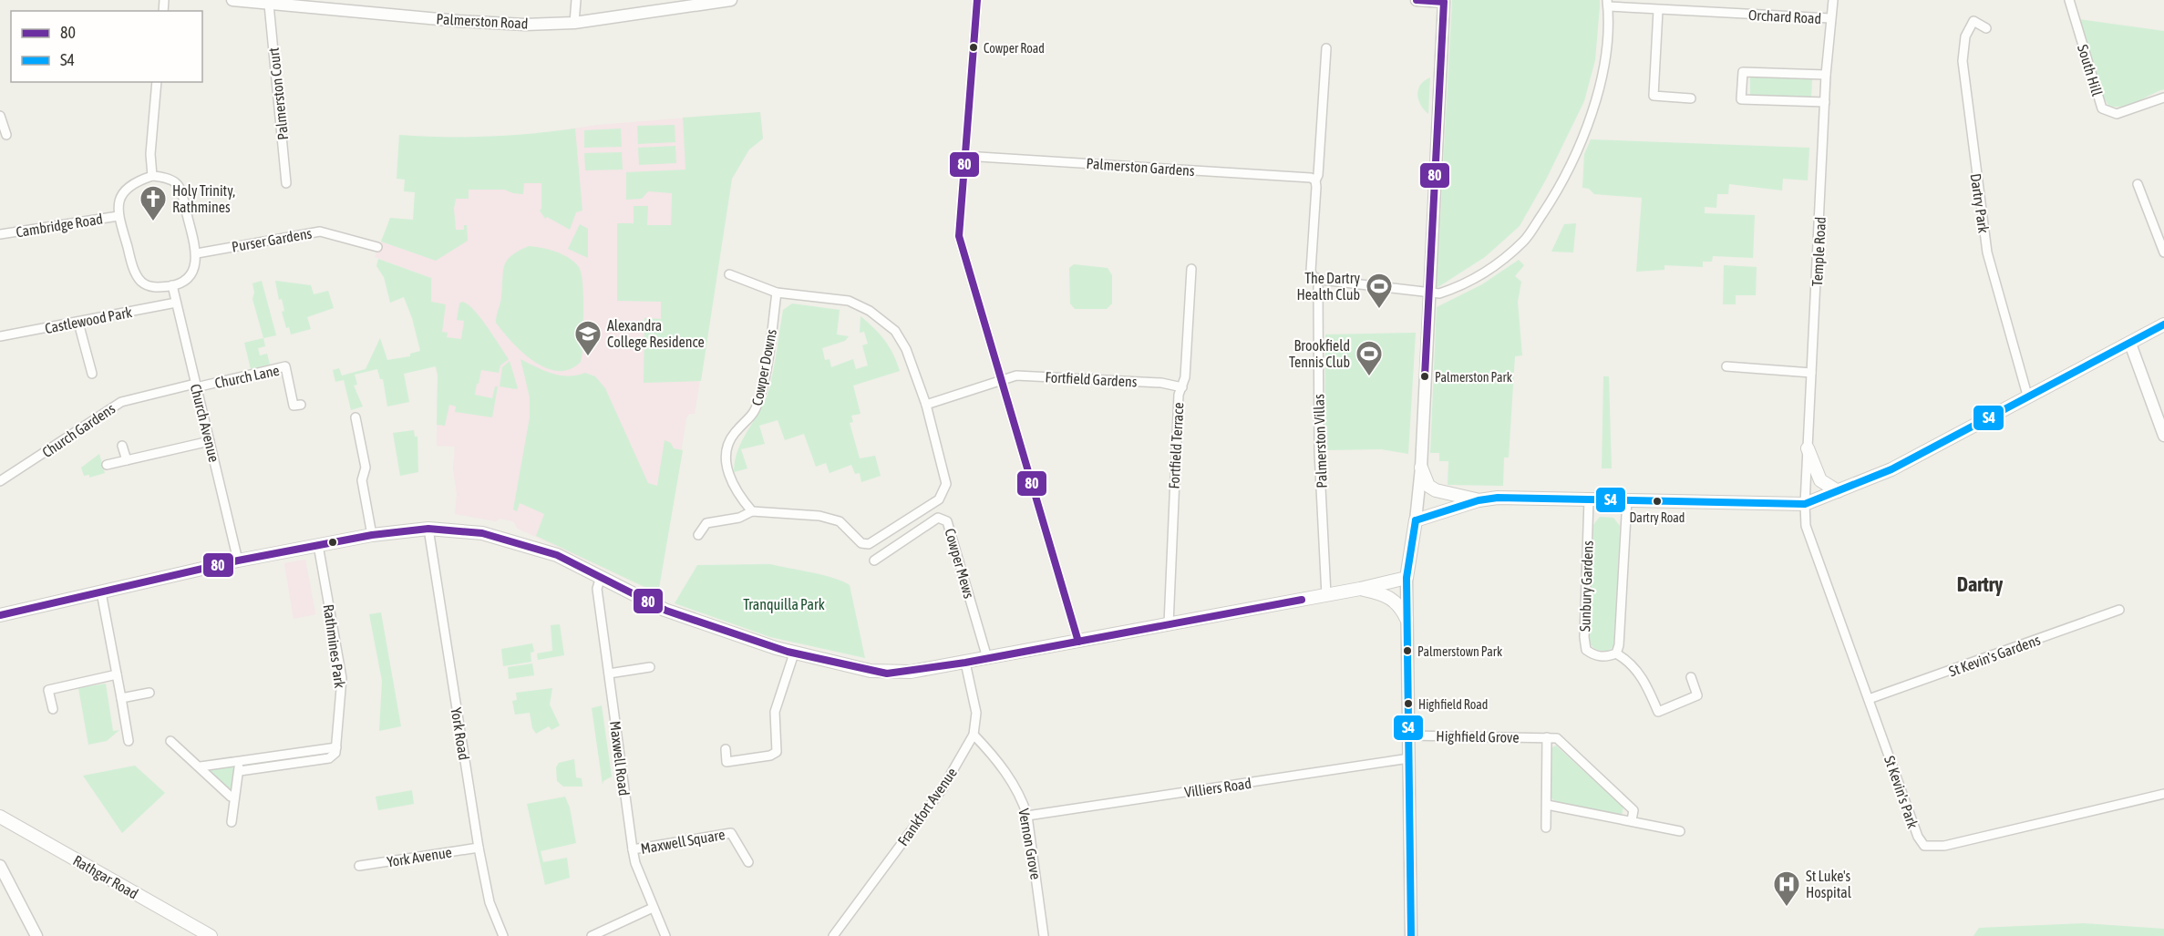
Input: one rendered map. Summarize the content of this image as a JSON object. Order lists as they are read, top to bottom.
{
  "streets": {
    "main road": ["Rathgar Road"],
    "street": [
      "Orchard Road",
      "Palmerston Road",
      "South Hill",
      "Palmerston Court",
      "Palmerston Gardens",
      "Dartry Park",
      "Cambridge Road",
      "Purser Gardens",
      "Temple Road",
      "Castlewood Park",
      "Cowper Downs",
      "Church Lane",
      "Fortfield Gardens",
      "Church Avenue",
      "Church Gardens",
      "Palmerston Villas",
      "Fortfield Terrace",
      "Cowper Mews",
      "Sunbury Gardens",
      "Rathmines Park",
      "St Kevin's Gardens",
      "York Road",
      "Highfield Grove",
      "Maxwell Road",
      "Villiers Road",
      "St Kevin's Park",
      "Frankfort Avenue",
      "Maxwell Square",
      "Vernon Grove",
      "York Avenue"
    ]
  },
  "crossings": [
    ["Orchard Road", "Temple Road"],
    ["Palmerston Road", "Palmerston Court"],
    ["Cambridge Road", "Purser Gardens"],
    ["Cambridge Road", "Church Avenue"],
    ["Purser Gardens", "Church Avenue"],
    ["Temple Road", "St Kevin's Park"],
    ["Castlewood Park", "Church Avenue"],
    ["Church Lane", "Church Avenue"],
    ["Church Lane", "Church Gardens"],
    ["Fortfield Gardens", "Fortfield Terrace"],
    ["Church Avenue", "Church Gardens"],
    ["St Kevin's Gardens", "St Kevin's Park"],
    ["York Road", "York Avenue"],
    ["Maxwell Road", "Maxwell Square"],
    ["Villiers Road", "Vernon Grove"],
    ["Frankfort Avenue", "Vernon Grove"]
  ],
  "districts": ["Dartry"],
  "parks": ["Tranquilla Park"],
  "places": {
    "other": [
      "Cowper Road",
      "Palmerston Park",
      "Dartry Road",
      "Palmerstown Park",
      "Highfield Road"
    ],
    "church": ["Holy Trinity, Rathmines"],
    "sports": ["The Dartry Health Club", "Brookfield Tennis Club"],
    "school or university": ["Alexandra College Residence"],
    "hospital": ["St Luke's Hospital"]
  },
  "lines": ["transit line 80", "transit line S4"],
  "legend": ["80", "S4"]
}
